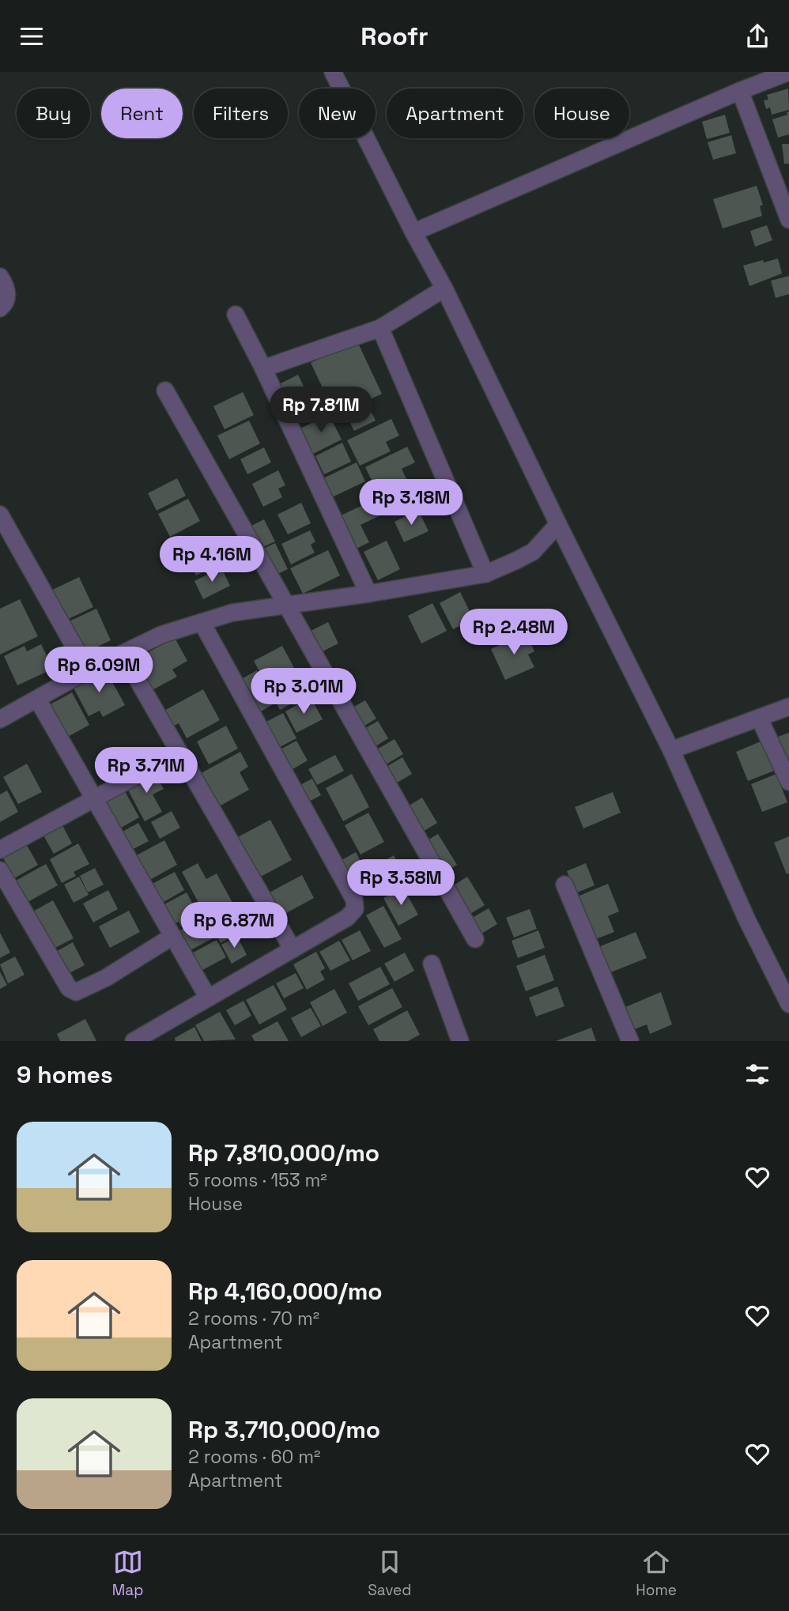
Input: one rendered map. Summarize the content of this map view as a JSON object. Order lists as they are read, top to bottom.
{
  "page": {
    "header": "Roofr",
    "chip": [
      "Buy",
      "Rent",
      "Filters",
      "New",
      "Apartment",
      "House"
    ],
    "price": [
      "Rp 7.81M",
      "Rp 3.18M",
      "Rp 4.16M",
      "Rp 2.48M",
      "Rp 6.09M",
      "Rp 3.01M",
      "Rp 3.71M",
      "Rp 3.58M",
      "Rp 6.87M"
    ],
    "heading": "9 homes",
    "list": [
      {
        "name": "Rp 7,810,000/mo",
        "note": "5 rooms · 153 m² · House"
      },
      {
        "name": "Rp 4,160,000/mo",
        "note": "2 rooms · 70 m² · Apartment"
      },
      {
        "name": "Rp 3,710,000/mo",
        "note": "2 rooms · 60 m² · Apartment"
      }
    ],
    "tabs": ["Map", "Saved", "Home"]
  }
}
